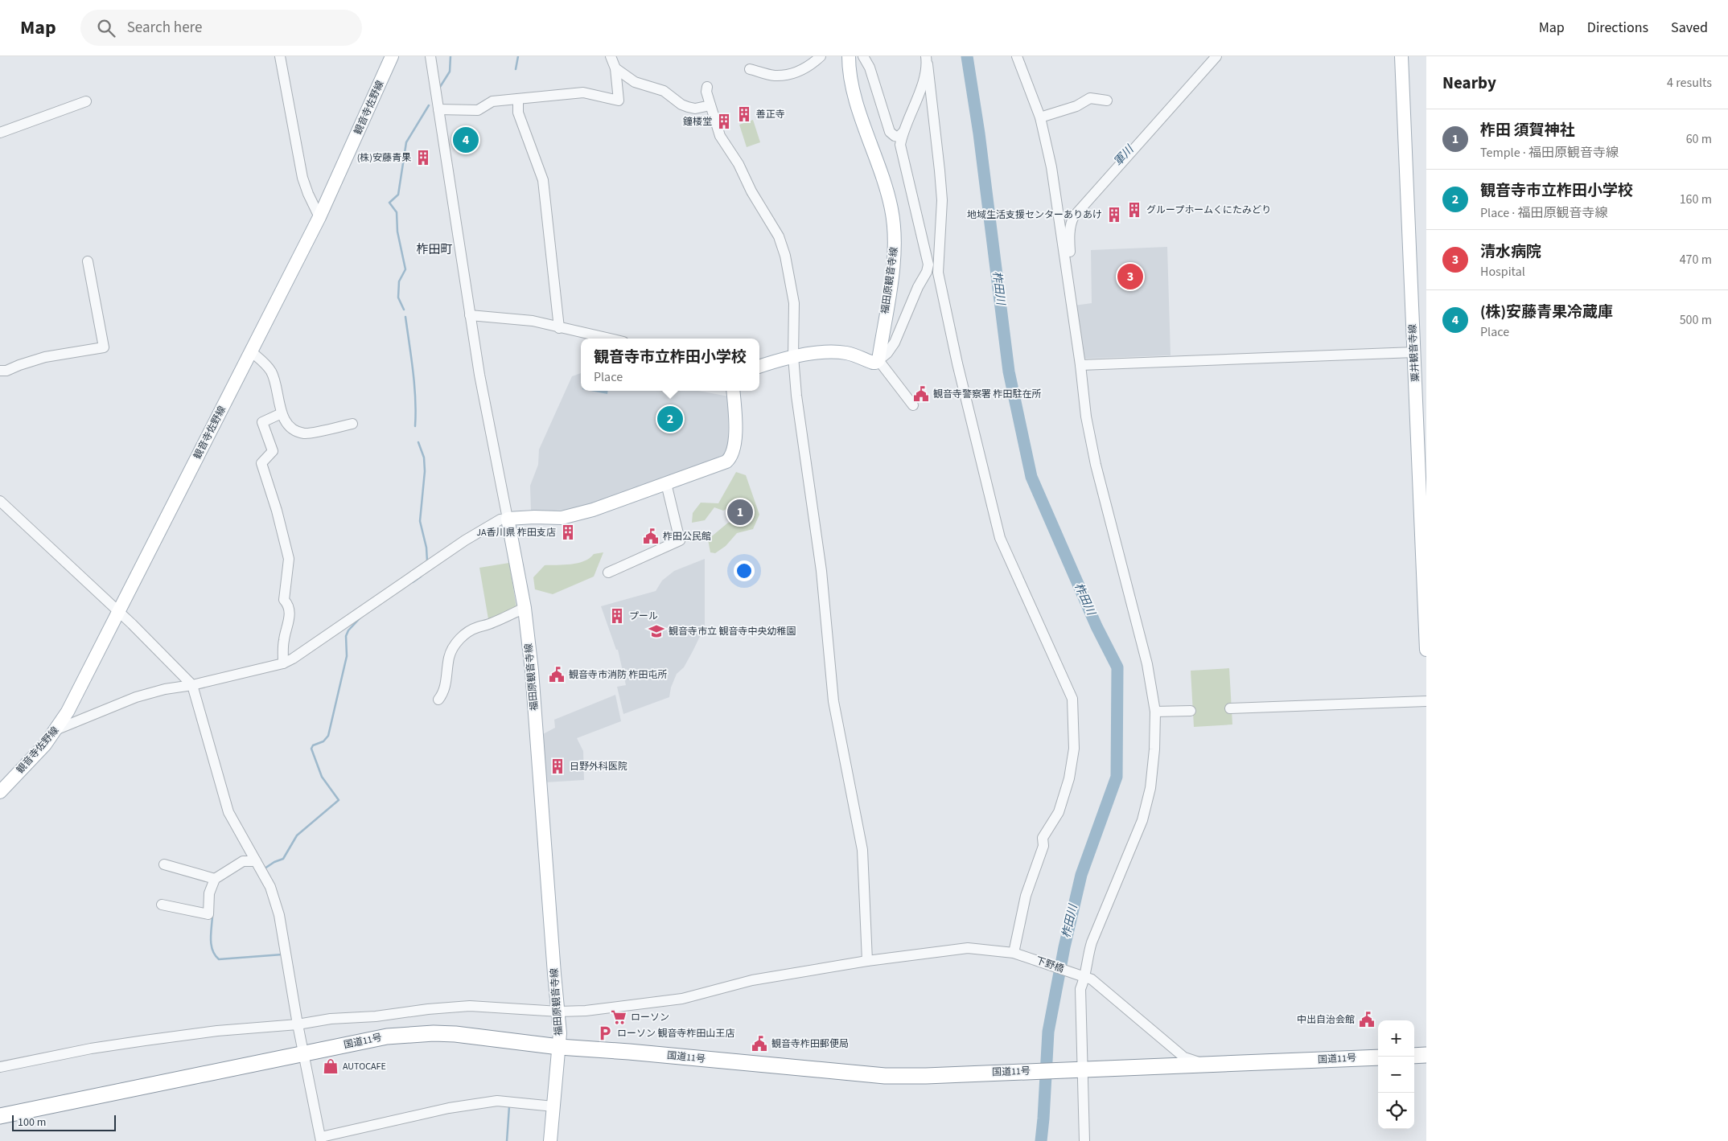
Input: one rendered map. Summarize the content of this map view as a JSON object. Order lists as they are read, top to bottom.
{
  "streets": {
    "highway": ["国道11号"],
    "main road": ["観音寺佐野線", "福田原観音寺線", "粟井観音寺線"],
    "street": ["下野橋"]
  },
  "crossings": [
    ["福田原観音寺線", "下野橋"],
    ["福田原観音寺線", "国道11号"],
    ["下野橋", "国道11号"]
  ],
  "districts": ["柞田町"],
  "water": ["軍川", "柞田川"],
  "places": {
    "building": [
      "善正寺",
      "鐘楼堂",
      "(株)安藤青果",
      "グループホームくにたみどり",
      "地域生活支援センターありあけ",
      "JA香川県 柞田支店",
      "プール",
      "日野外科医院"
    ],
    "public building": [
      "観音寺警察署 柞田駐在所",
      "柞田公民館",
      "観音寺市消防 柞田屯所",
      "中出自治会館",
      "観音寺柞田郵便局"
    ],
    "school or university": ["観音寺市立 観音寺中央幼稚園"],
    "supermarket": ["ローソン"],
    "parking": ["ローソン 観音寺柞田山王店"],
    "shop": ["AUTOCAFE"]
  },
  "scale_bar": "100 m",
  "page": {
    "header": "Map",
    "search": "Search here",
    "nav": ["Map", "Directions", "Saved"],
    "heading": ["Nearby", "4 results"],
    "list": [
      {
        "mark": "1",
        "name": "柞田 須賀神社",
        "note": "Temple · 福田原観音寺線",
        "value": "60 m"
      },
      {
        "mark": "2",
        "name": "観音寺市立柞田小学校",
        "note": "Place · 福田原観音寺線",
        "value": "160 m"
      },
      {
        "mark": "3",
        "name": "清水病院",
        "note": "Hospital",
        "value": "470 m"
      },
      {
        "mark": "4",
        "name": "(株)安藤青果冷蔵庫",
        "note": "Place",
        "value": "500 m"
      }
    ],
    "pins": [
      "4",
      "3",
      "2",
      "1"
    ],
    "popup": ["観音寺市立柞田小学校", "Place"],
    "map_buttons": ["+", "−"],
    "scale": "100 m"
  }
}
